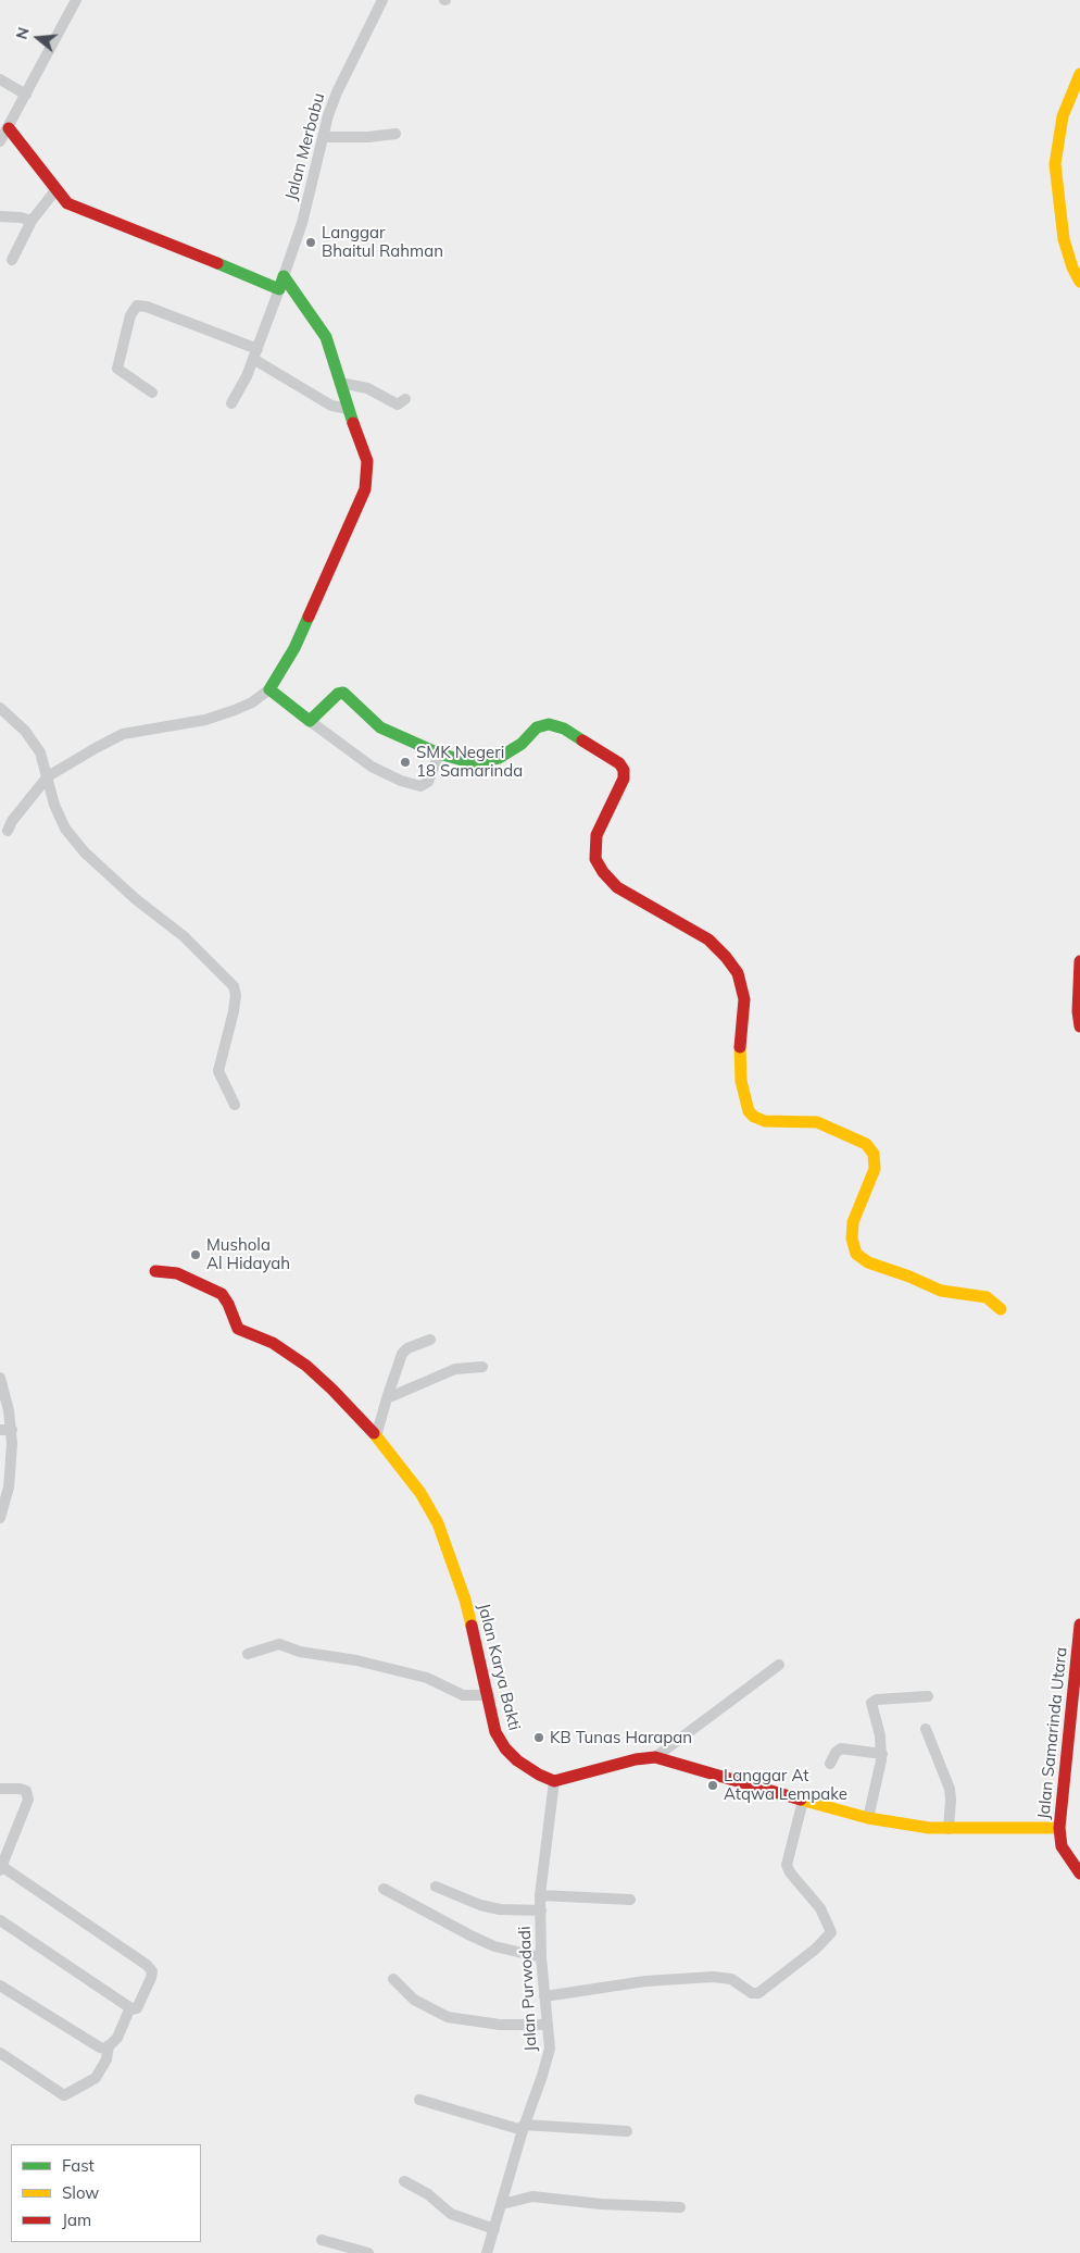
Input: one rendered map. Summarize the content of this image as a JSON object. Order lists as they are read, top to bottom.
{
  "streets": {
    "main road": ["Jalan Karya Bakti", "Jalan Samarinda Utara"],
    "street": ["Jalan Merbabu", "Jalan Purwodadi"]
  },
  "crossings": [
    ["Jalan Karya Bakti", "Jalan Purwodadi"]
  ],
  "places": [
    "Langgar Bhaitul Rahman",
    "SMK Negeri 18 Samarinda",
    "Mushola Al Hidayah",
    "KB Tunas Harapan",
    "Langgar At Atqwa Lempake"
  ],
  "legend": ["Fast", "Slow", "Jam"],
  "north": "left"
}
